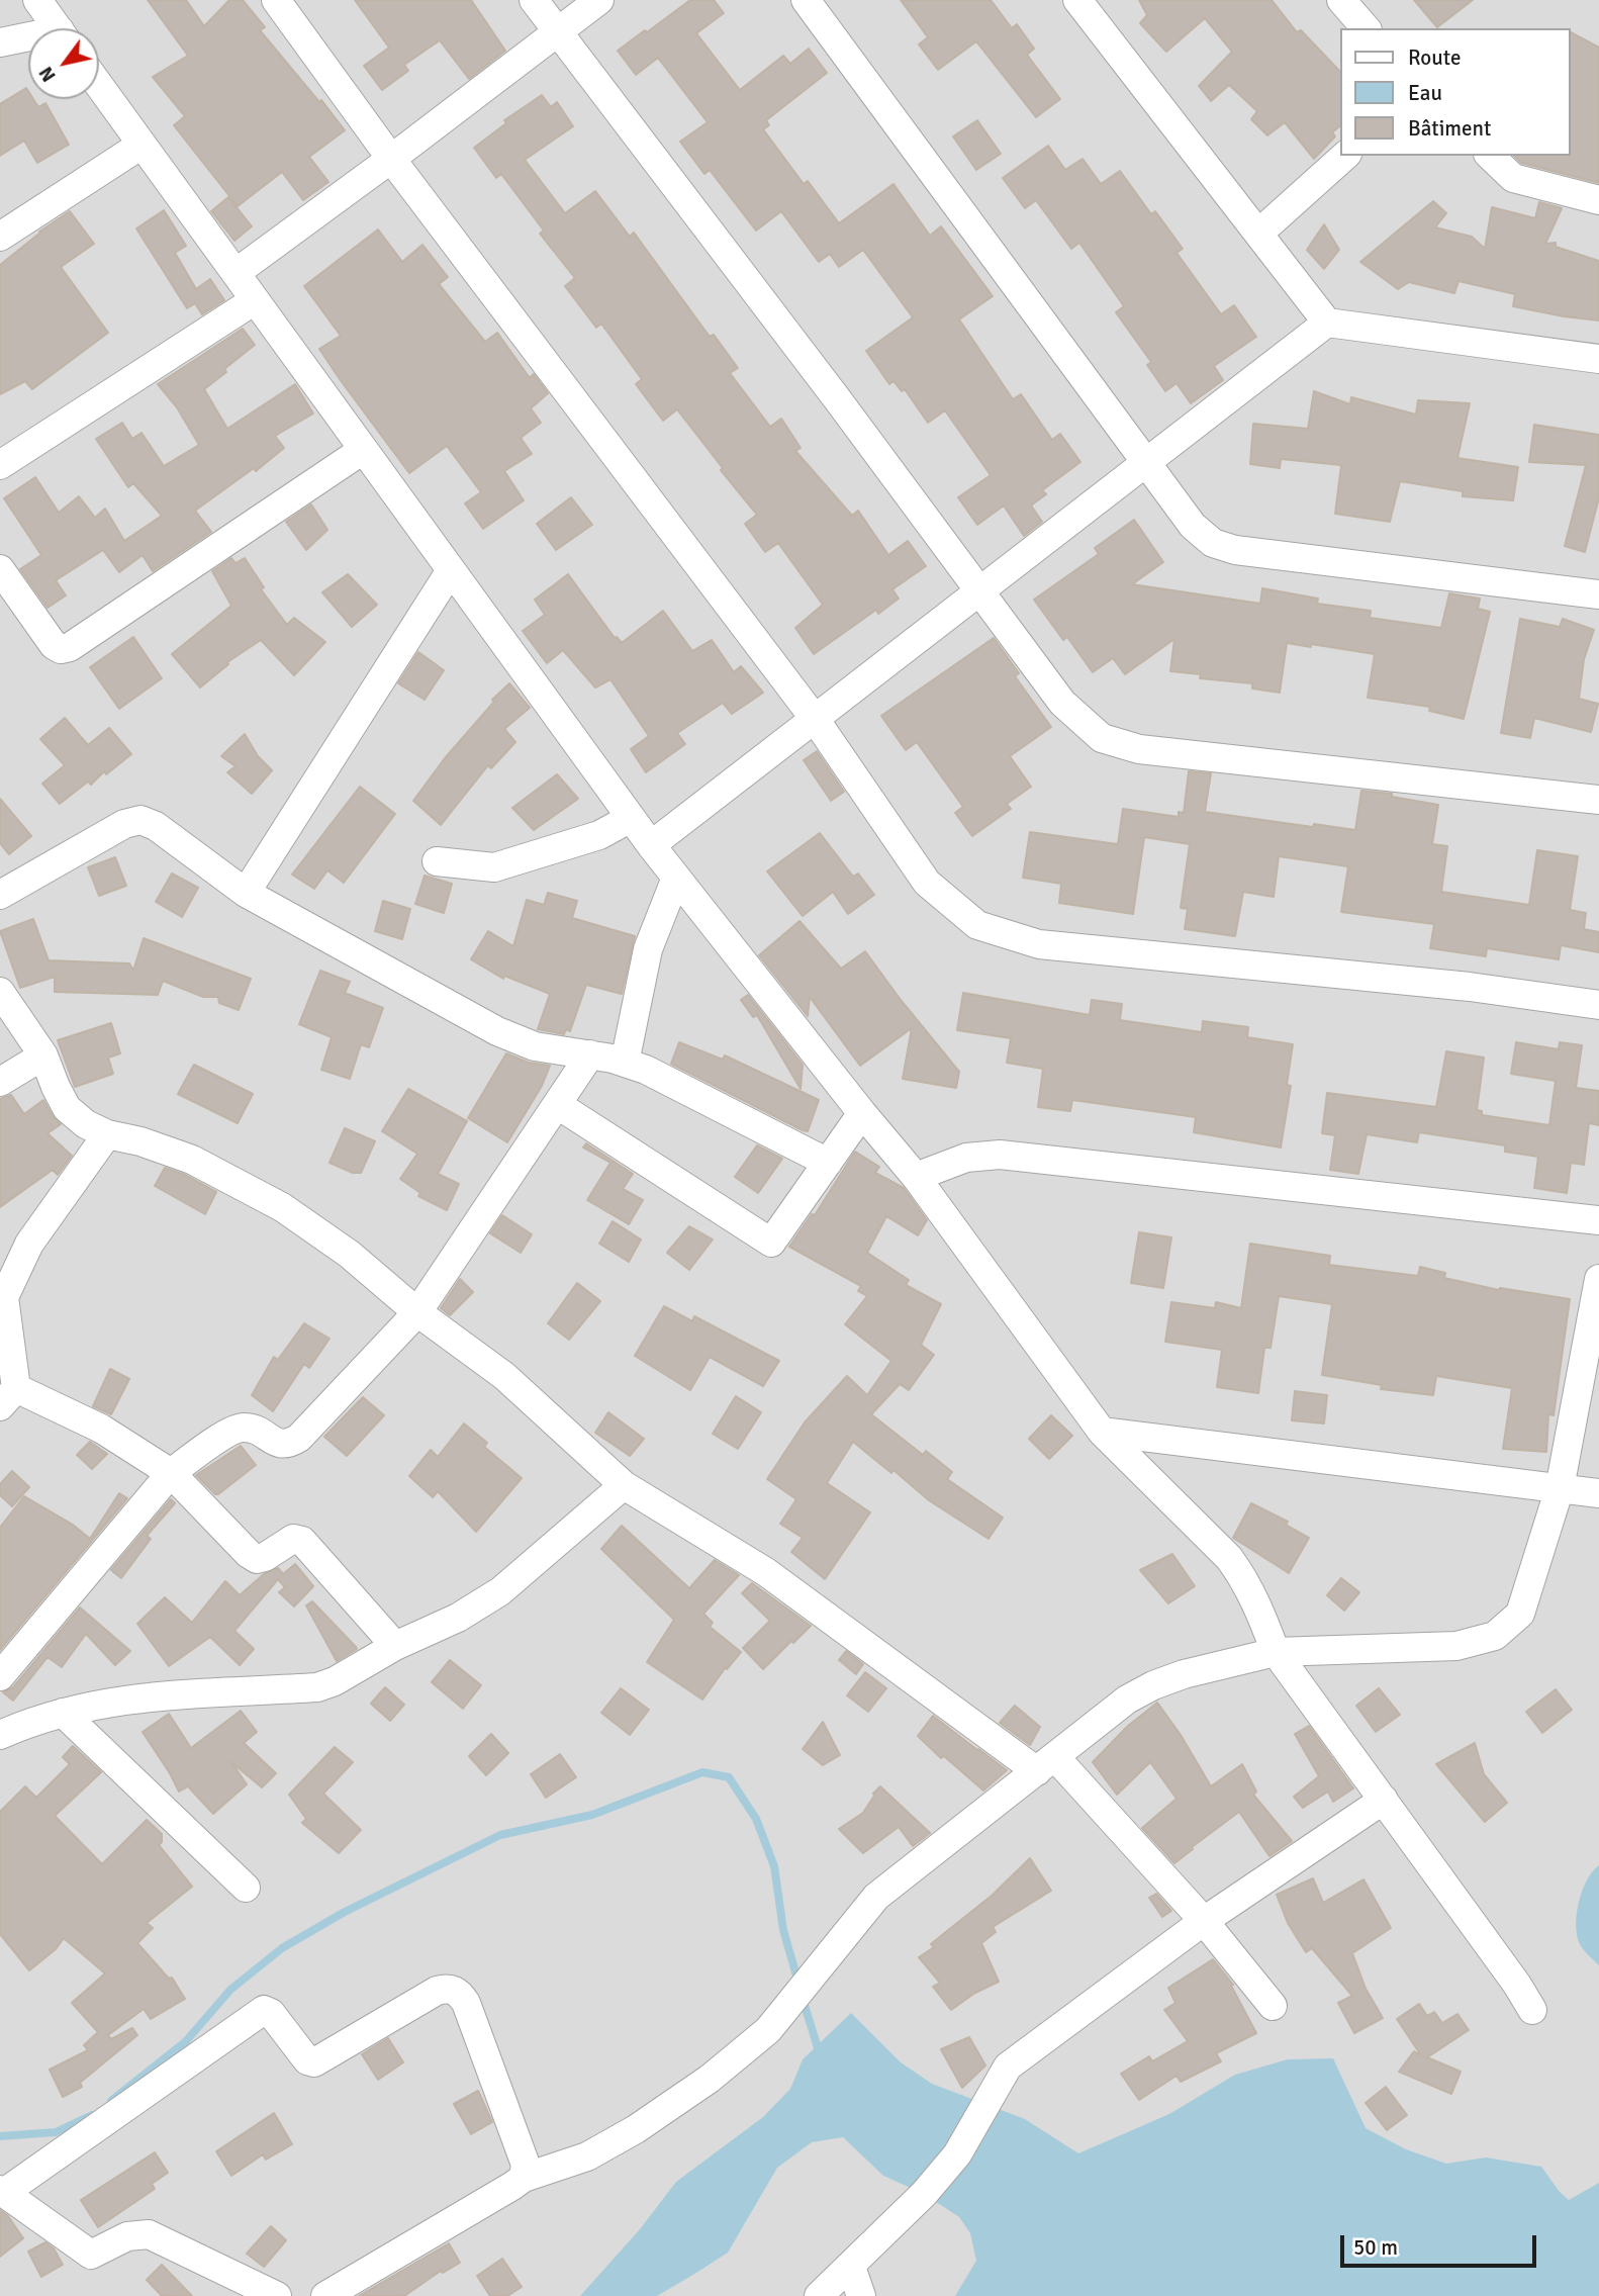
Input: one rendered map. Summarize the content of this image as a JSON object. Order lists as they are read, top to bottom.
{
  "legend": ["Route", "Eau", "Bâtiment"],
  "scale_bar": "50 m",
  "north": "bottom left"
}
